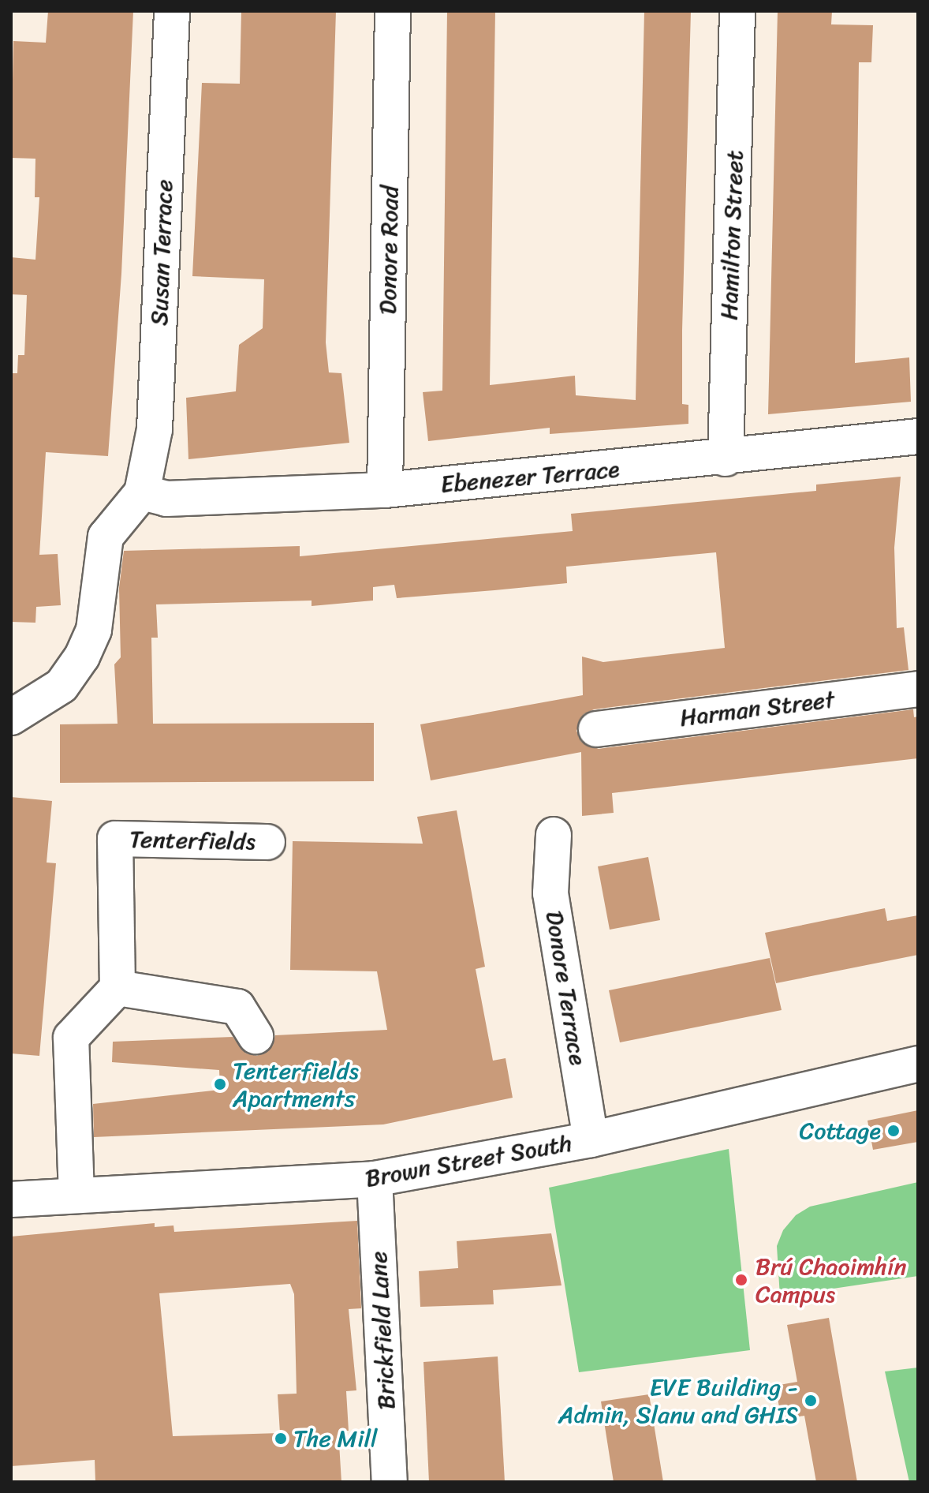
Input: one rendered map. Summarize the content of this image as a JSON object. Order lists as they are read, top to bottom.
{
  "streets": {
    "street": [
      "Hamilton Street",
      "Donore Road",
      "Susan Terrace",
      "Ebenezer Terrace",
      "Harman Street",
      "Tenterfields",
      "Donore Terrace",
      "Brown Street South",
      "Brickfield Lane"
    ]
  },
  "crossings": [
    ["Hamilton Street", "Ebenezer Terrace"],
    ["Donore Road", "Ebenezer Terrace"],
    ["Susan Terrace", "Ebenezer Terrace"],
    ["Donore Terrace", "Brown Street South"],
    ["Brown Street South", "Brickfield Lane"]
  ],
  "places": [
    "Tenterfields Apartments",
    "Cottage",
    "Brú Chaoimhín Campus",
    "EVE Building - Admin, Slanu and GHIS",
    "The Mill"
  ]
}
